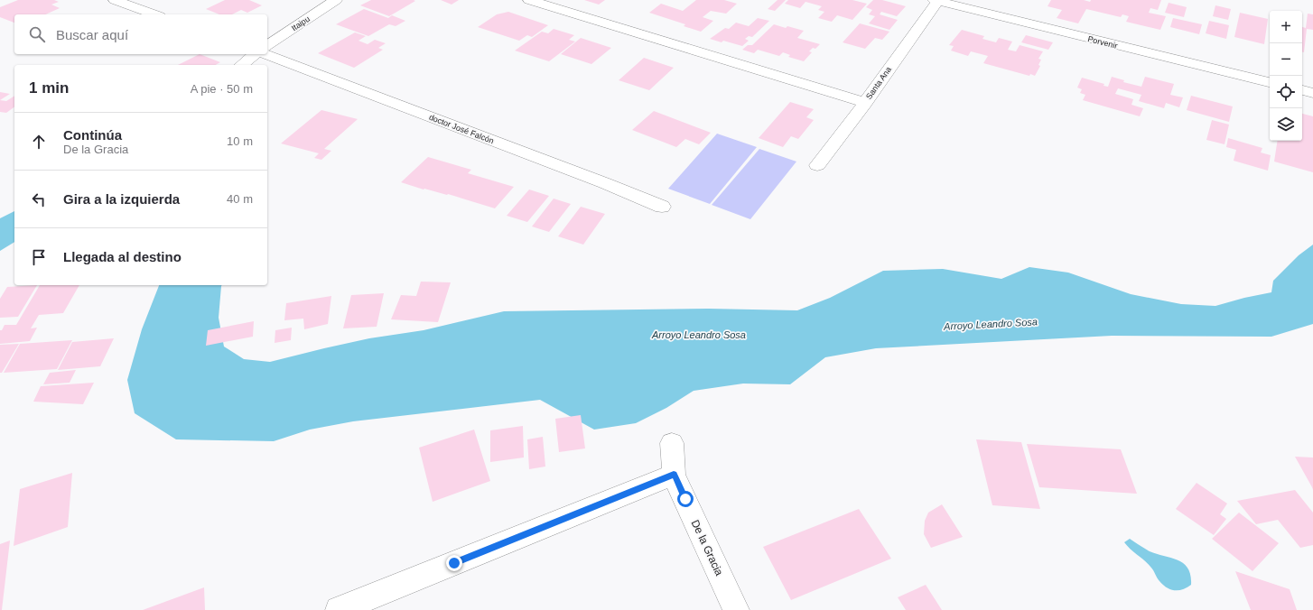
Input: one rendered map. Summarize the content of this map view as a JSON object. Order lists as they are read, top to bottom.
{
  "streets": {
    "street": [
      "Itaipu",
      "Porvenir",
      "Santa Ana",
      "doctor José Falcón",
      "De la Gracia"
    ]
  },
  "crossings": [
    ["Porvenir", "Santa Ana"]
  ],
  "water": ["Arroyo Leandro Sosa"],
  "page": {
    "map_buttons": ["+", "−"],
    "search": "Buscar aquí",
    "heading": ["1 min", "A pie · 50 m"],
    "list": [
      ["Continúa", "De la Gracia", "10 m"],
      ["Gira a la izquierda", "40 m"],
      "Llegada al destino"
    ]
  }
}
